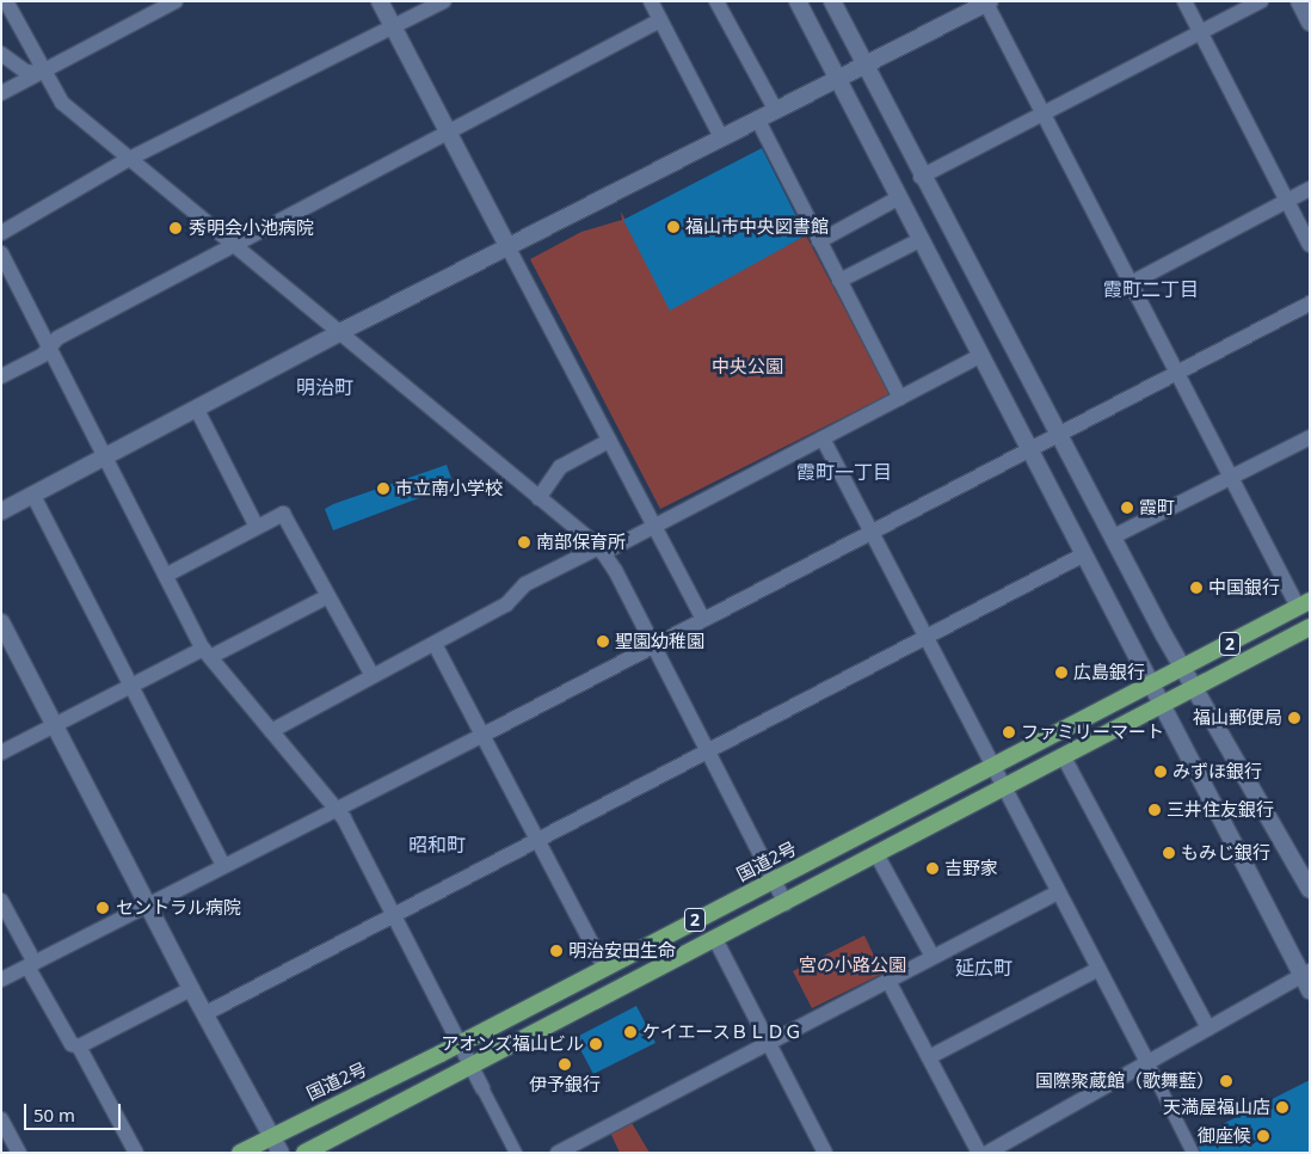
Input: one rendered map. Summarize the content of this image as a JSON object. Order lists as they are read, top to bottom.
{
  "streets": {
    "highway": ["2", "国道2号"]
  },
  "districts": [
    "霞町二丁目",
    "明治町",
    "霞町一丁目",
    "昭和町",
    "延広町"
  ],
  "parks": ["中央公園", "宮の小路公園"],
  "places": [
    "福山市中央図書館",
    "秀明会小池病院",
    "市立南小学校",
    "霞町",
    "南部保育所",
    "中国銀行",
    "聖園幼稚園",
    "広島銀行",
    "福山郵便局",
    "ファミリーマート",
    "みずほ銀行",
    "三井住友銀行",
    "もみじ銀行",
    "吉野家",
    "セントラル病院",
    "明治安田生命",
    "ケイエースＢＬＤＧ",
    "アオンズ福山ビル",
    "伊予銀行",
    "国際聚蔵館（歌舞藍）",
    "天満屋福山店",
    "御座候"
  ],
  "scale_bar": "50 m"
}
